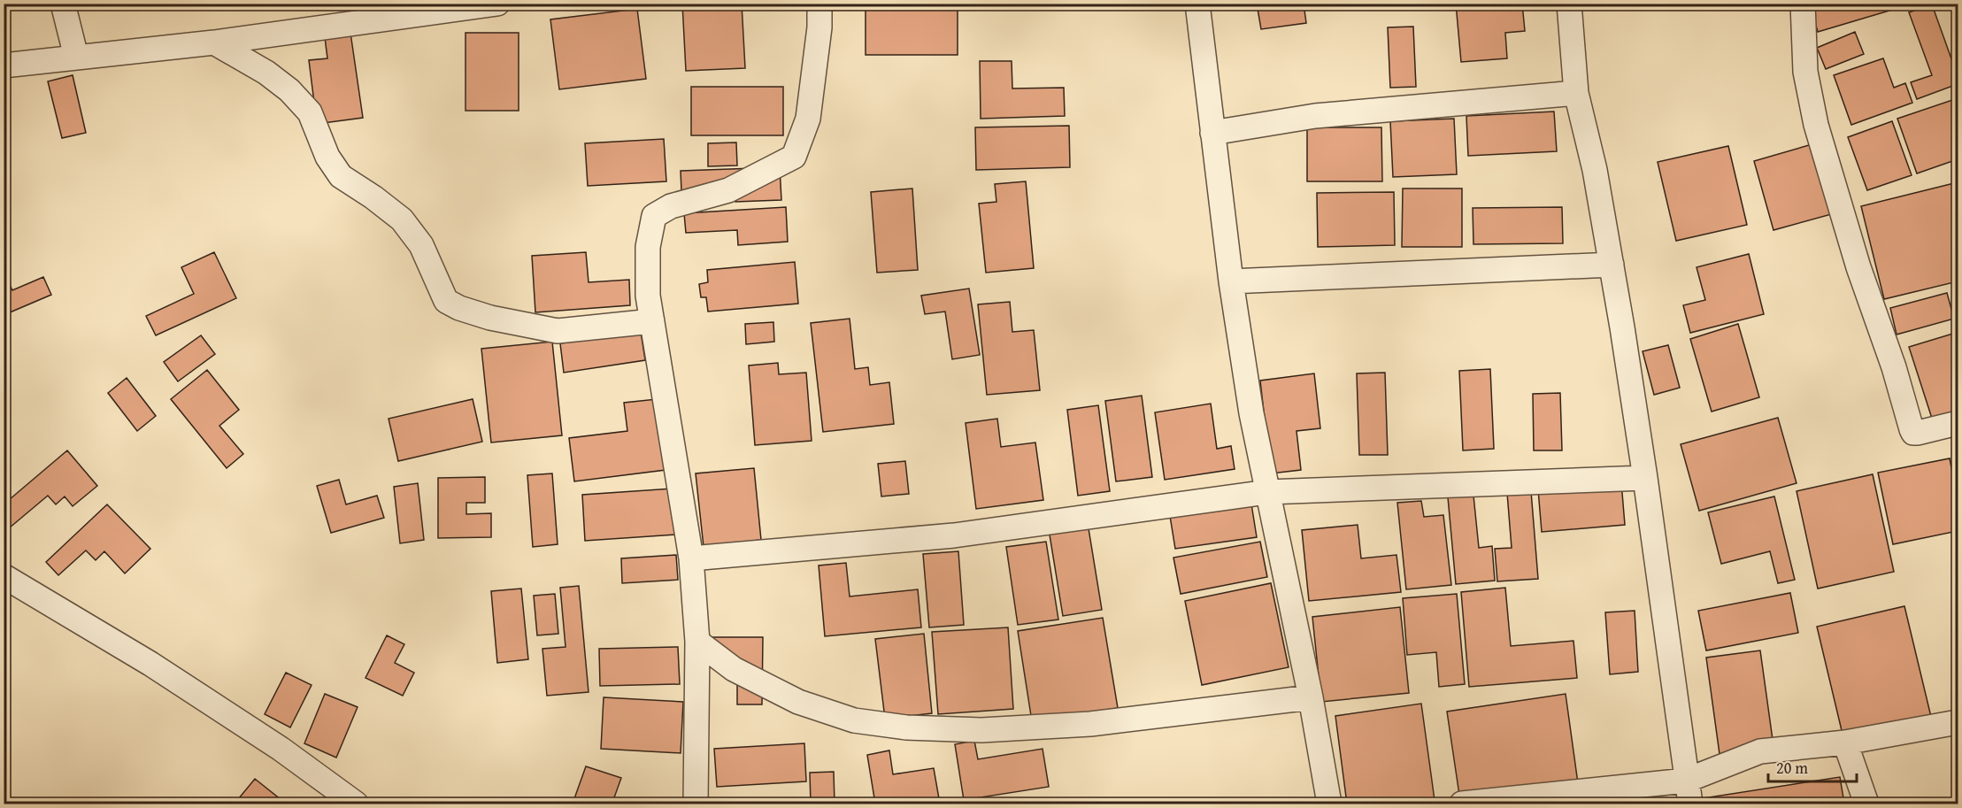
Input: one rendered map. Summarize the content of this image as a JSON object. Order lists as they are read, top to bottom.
{
  "scale_bar": "20 m"
}
